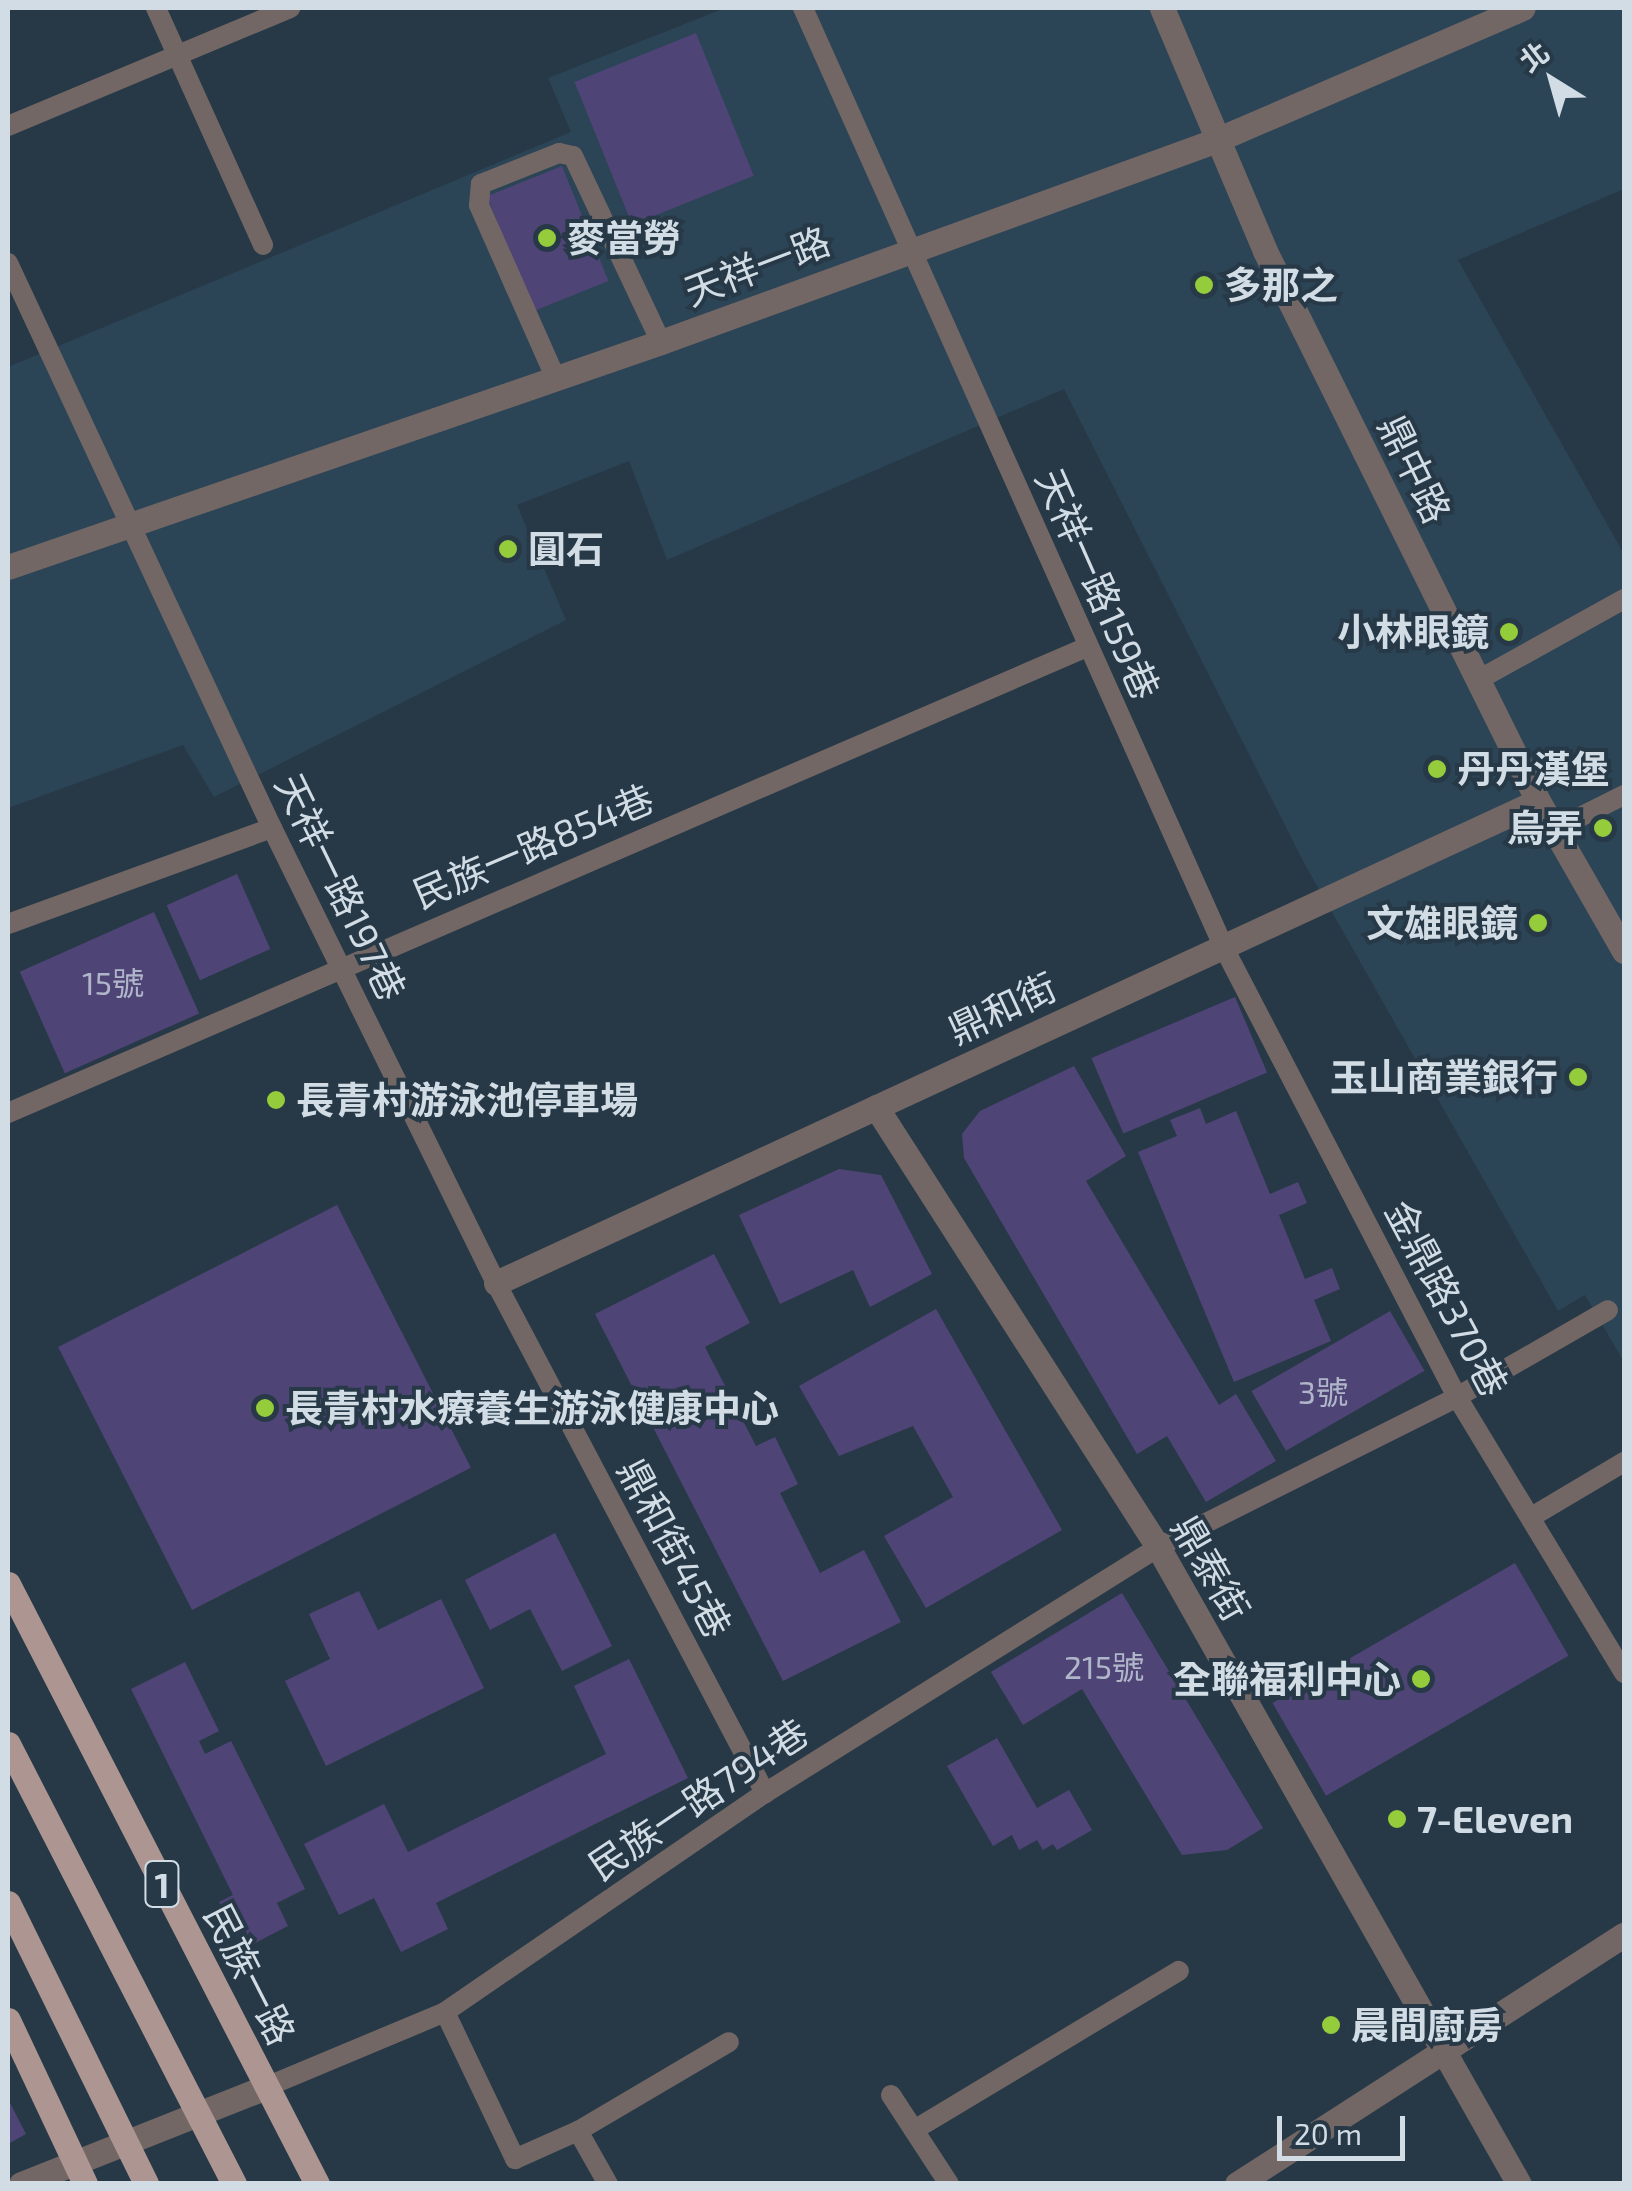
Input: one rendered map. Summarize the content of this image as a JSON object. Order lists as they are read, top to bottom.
{
  "streets": {
    "main road": ["1", "民族一路"],
    "street": [
      "天祥一路",
      "鼎中路",
      "鼎和街",
      "鼎泰街"
    ],
    "lane": [
      "天祥一路159巷",
      "民族一路854巷",
      "天祥一路197巷",
      "金鼎路370巷",
      "鼎和街45巷",
      "民族一路794巷"
    ]
  },
  "crossings": [
    ["天祥一路", "鼎中路"],
    ["天祥一路", "天祥一路159巷"],
    ["天祥一路", "天祥一路197巷"],
    ["鼎中路", "鼎和街"],
    ["天祥一路159巷", "民族一路854巷"],
    ["天祥一路159巷", "鼎和街"],
    ["天祥一路159巷", "金鼎路370巷"],
    ["民族一路854巷", "天祥一路197巷"],
    ["天祥一路197巷", "鼎和街"],
    ["天祥一路197巷", "鼎和街45巷"],
    ["鼎和街", "金鼎路370巷"],
    ["鼎和街", "鼎和街45巷"],
    ["鼎和街", "鼎泰街"],
    ["金鼎路370巷", "民族一路794巷"],
    ["鼎和街45巷", "民族一路794巷"],
    ["鼎泰街", "民族一路794巷"],
    ["民族一路794巷", "民族一路"]
  ],
  "places": [
    "麥當勞",
    "多那之",
    "圓石",
    "小林眼鏡",
    "丹丹漢堡",
    "烏弄",
    "文雄眼鏡",
    "玉山商業銀行",
    "長青村游泳池停車場",
    "長青村水療養生游泳健康中心",
    "全聯福利中心",
    "7-Eleven",
    "晨間廚房"
  ],
  "house_numbers": ["15號", "3號", "215號"],
  "scale_bar": "20 m",
  "north": "top left"
}
